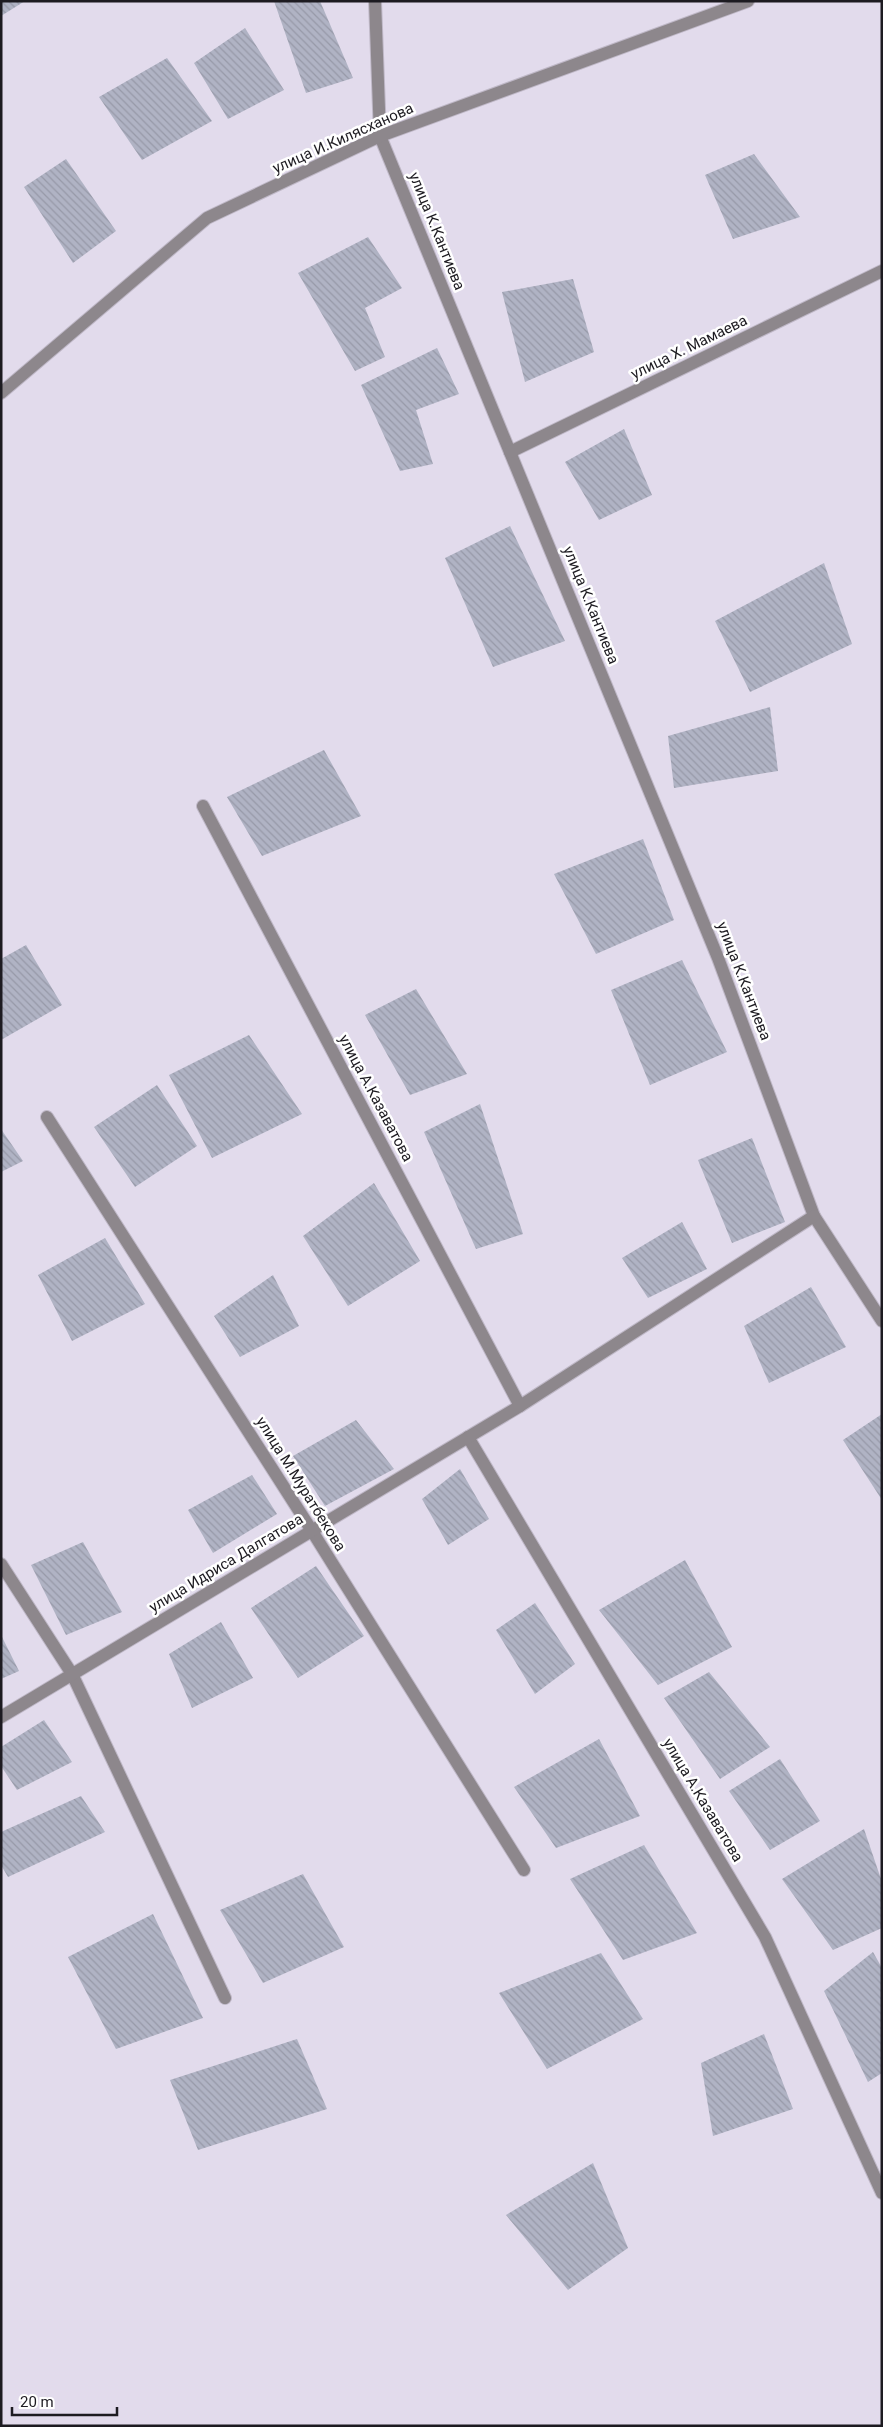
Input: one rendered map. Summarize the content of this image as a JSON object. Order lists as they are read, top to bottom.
{
  "streets": {
    "street": [
      "улица И.Килясханова",
      "улица К.Кантиева",
      "улица Х. Мамаева",
      "улица А.Казаватова",
      "улица М.Муратбекова",
      "улица Идриса Далгатова"
    ]
  },
  "crossings": [
    ["улица И.Килясханова", "улица К.Кантиева"],
    ["улица К.Кантиева", "улица Х. Мамаева"],
    ["улица К.Кантиева", "улица Идриса Далгатова"],
    ["улица А.Казаватова", "улица Идриса Далгатова"],
    ["улица М.Муратбекова", "улица Идриса Далгатова"]
  ],
  "scale_bar": "20 m"
}
